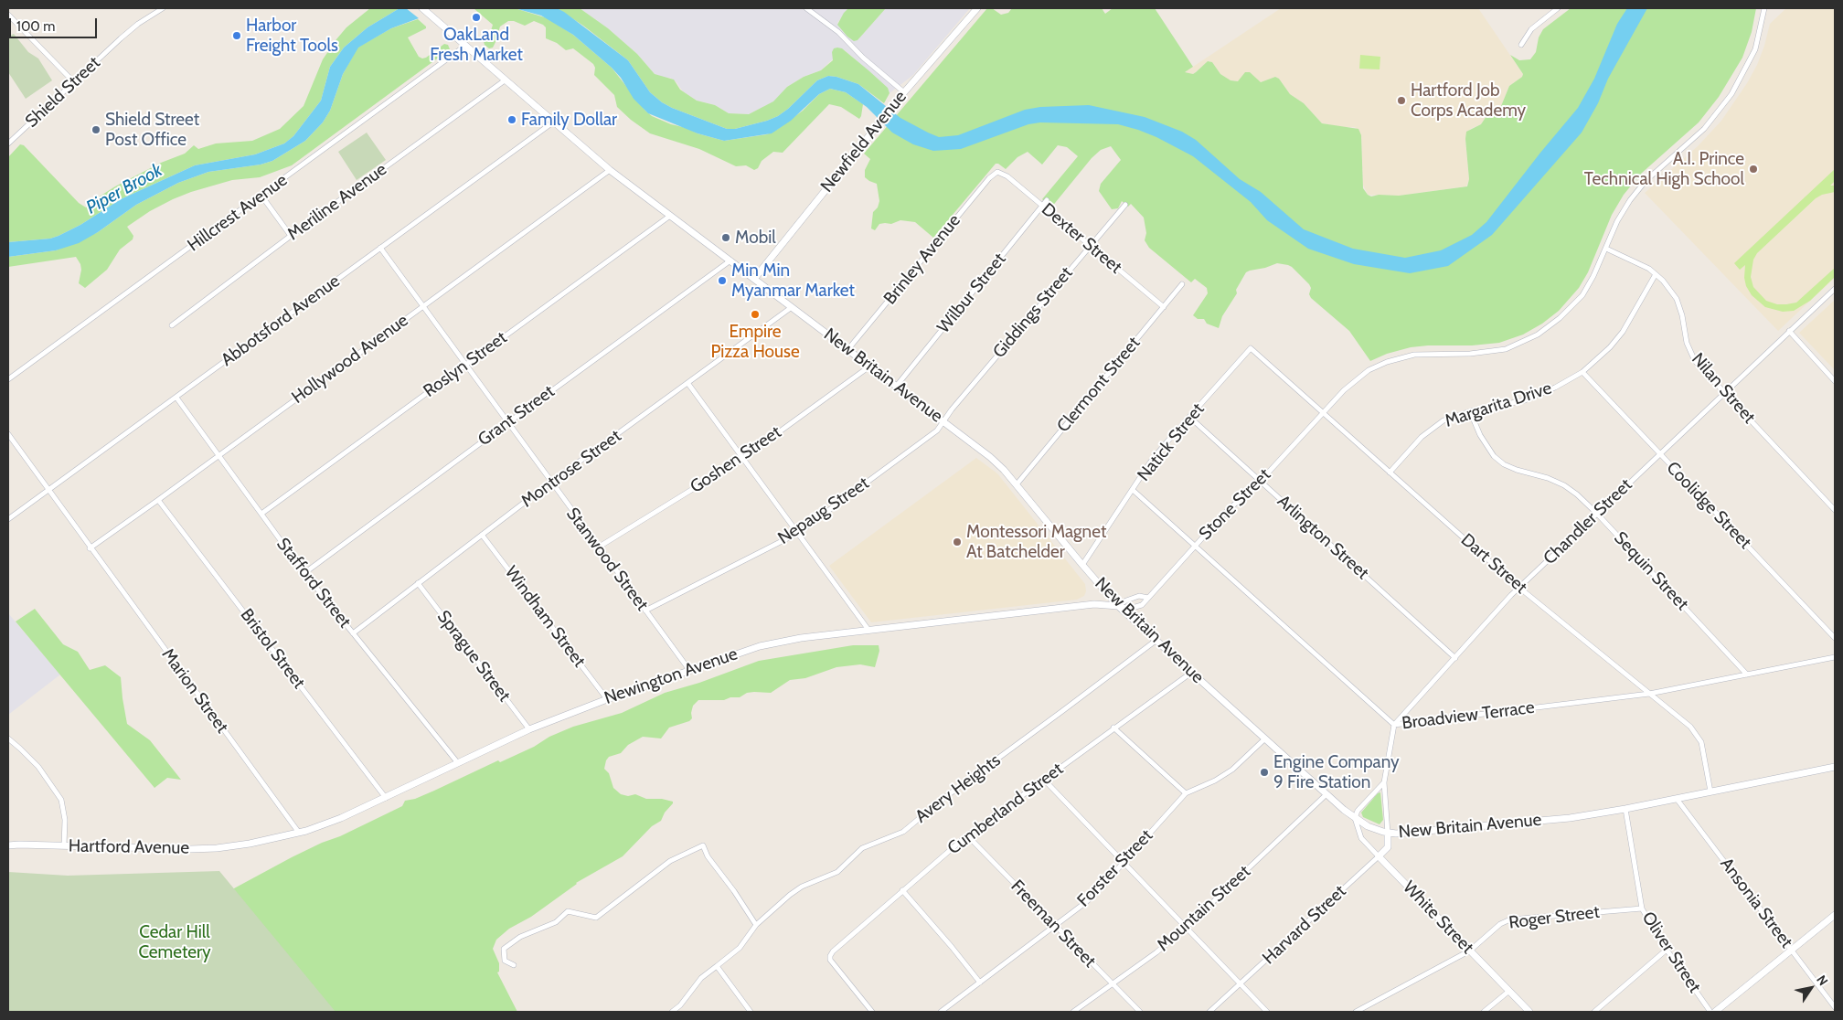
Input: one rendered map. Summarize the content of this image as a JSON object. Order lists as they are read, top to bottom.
{
  "streets": {
    "main road": [
      "Newfield Avenue",
      "New Britain Avenue",
      "Newington Avenue",
      "Hartford Avenue",
      "White Street",
      "Harvard Street"
    ],
    "street": [
      "Shield Street",
      "Meriline Avenue",
      "Hillcrest Avenue",
      "Dexter Street",
      "Brinley Avenue",
      "Wilbur Street",
      "Giddings Street",
      "Abbotsford Avenue",
      "Hollywood Avenue",
      "Roslyn Street",
      "Clermont Street",
      "Nilan Street",
      "Margarita Drive",
      "Grant Street",
      "Natick Street",
      "Goshen Street",
      "Montrose Street",
      "Stone Street",
      "Coolidge Street",
      "Nepaug Street",
      "Chandler Street",
      "Arlington Street",
      "Stanwood Street",
      "Dart Street",
      "Sequin Street",
      "Stafford Street",
      "Windham Street",
      "Bristol Street",
      "Sprague Street",
      "Marion Street",
      "Broadview Terrace",
      "Avery Heights",
      "Cumberland Street",
      "Forster Street",
      "Ansonia Street",
      "Mountain Street",
      "Roger Street",
      "Freeman Street",
      "Oliver Street"
    ]
  },
  "crossings": [
    ["Newfield Avenue", "New Britain Avenue"],
    ["Meriline Avenue", "New Britain Avenue"],
    ["Hillcrest Avenue", "New Britain Avenue"],
    ["Dexter Street", "Brinley Avenue"],
    ["Dexter Street", "Wilbur Street"],
    ["Dexter Street", "Giddings Street"],
    ["Dexter Street", "Clermont Street"],
    ["Brinley Avenue", "New Britain Avenue"],
    ["Wilbur Street", "New Britain Avenue"],
    ["Giddings Street", "New Britain Avenue"],
    ["Giddings Street", "Nepaug Street"],
    ["Abbotsford Avenue", "New Britain Avenue"],
    ["Abbotsford Avenue", "Stanwood Street"],
    ["Abbotsford Avenue", "Stafford Street"],
    ["Abbotsford Avenue", "Marion Street"],
    ["Hollywood Avenue", "New Britain Avenue"],
    ["Hollywood Avenue", "Stanwood Street"],
    ["Hollywood Avenue", "Stafford Street"],
    ["Hollywood Avenue", "Bristol Street"],
    ["Hollywood Avenue", "Marion Street"],
    ["Roslyn Street", "New Britain Avenue"],
    ["Roslyn Street", "Stanwood Street"],
    ["Roslyn Street", "Stafford Street"],
    ["New Britain Avenue", "Clermont Street"],
    ["New Britain Avenue", "Grant Street"],
    ["New Britain Avenue", "Natick Street"],
    ["New Britain Avenue", "Goshen Street"],
    ["New Britain Avenue", "Montrose Street"],
    ["New Britain Avenue", "Stone Street"],
    ["New Britain Avenue", "Nepaug Street"],
    ["New Britain Avenue", "Dart Street"],
    ["New Britain Avenue", "Newington Avenue"],
    ["New Britain Avenue", "Avery Heights"],
    ["New Britain Avenue", "Cumberland Street"],
    ["New Britain Avenue", "Forster Street"],
    ["New Britain Avenue", "Ansonia Street"],
    ["New Britain Avenue", "Mountain Street"],
    ["New Britain Avenue", "White Street"],
    ["New Britain Avenue", "Harvard Street"],
    ["New Britain Avenue", "Oliver Street"],
    ["Nilan Street", "Margarita Drive"],
    ["Nilan Street", "Stone Street"],
    ["Nilan Street", "Chandler Street"],
    ["Margarita Drive", "Coolidge Street"],
    ["Margarita Drive", "Dart Street"],
    ["Margarita Drive", "Sequin Street"],
    ["Grant Street", "Stanwood Street"],
    ["Grant Street", "Stafford Street"],
    ["Natick Street", "Arlington Street"],
    ["Natick Street", "Dart Street"],
    ["Natick Street", "Broadview Terrace"],
    ["Goshen Street", "Stanwood Street"],
    ["Montrose Street", "Stanwood Street"],
    ["Montrose Street", "Stafford Street"],
    ["Montrose Street", "Windham Street"],
    ["Montrose Street", "Sprague Street"],
    ["Stone Street", "Arlington Street"],
    ["Stone Street", "Dart Street"],
    ["Stone Street", "Newington Avenue"],
    ["Stone Street", "Broadview Terrace"],
    ["Coolidge Street", "Chandler Street"],
    ["Nepaug Street", "Stanwood Street"],
    ["Chandler Street", "Arlington Street"],
    ["Chandler Street", "Dart Street"],
    ["Chandler Street", "Sequin Street"],
    ["Chandler Street", "Broadview Terrace"],
    ["Stanwood Street", "Newington Avenue"],
    ["Dart Street", "Broadview Terrace"],
    ["Sequin Street", "Broadview Terrace"],
    ["Stafford Street", "Newington Avenue"],
    ["Windham Street", "Newington Avenue"],
    ["Bristol Street", "Newington Avenue"],
    ["Sprague Street", "Newington Avenue"],
    ["Newington Avenue", "Marion Street"],
    ["Newington Avenue", "Hartford Avenue"],
    ["Cumberland Street", "Freeman Street"],
    ["Forster Street", "Freeman Street"],
    ["Mountain Street", "Freeman Street"],
    ["White Street", "Roger Street"],
    ["White Street", "Harvard Street"],
    ["Roger Street", "Oliver Street"]
  ],
  "water": ["Piper Brook"],
  "parks": ["Cedar Hill Cemetery"],
  "places": [
    "OakLand Fresh Market",
    "Harbor Freight Tools",
    "Hartford Job Corps Academy",
    "Family Dollar",
    "Shield Street Post Office",
    "A.I. Prince Technical High School",
    "Mobil",
    "Min Min Myanmar Market",
    "Empire Pizza House",
    "Montessori Magnet At Batchelder",
    "Engine Company 9 Fire Station"
  ],
  "scale_bar": "100 m",
  "north": "top right"
}
